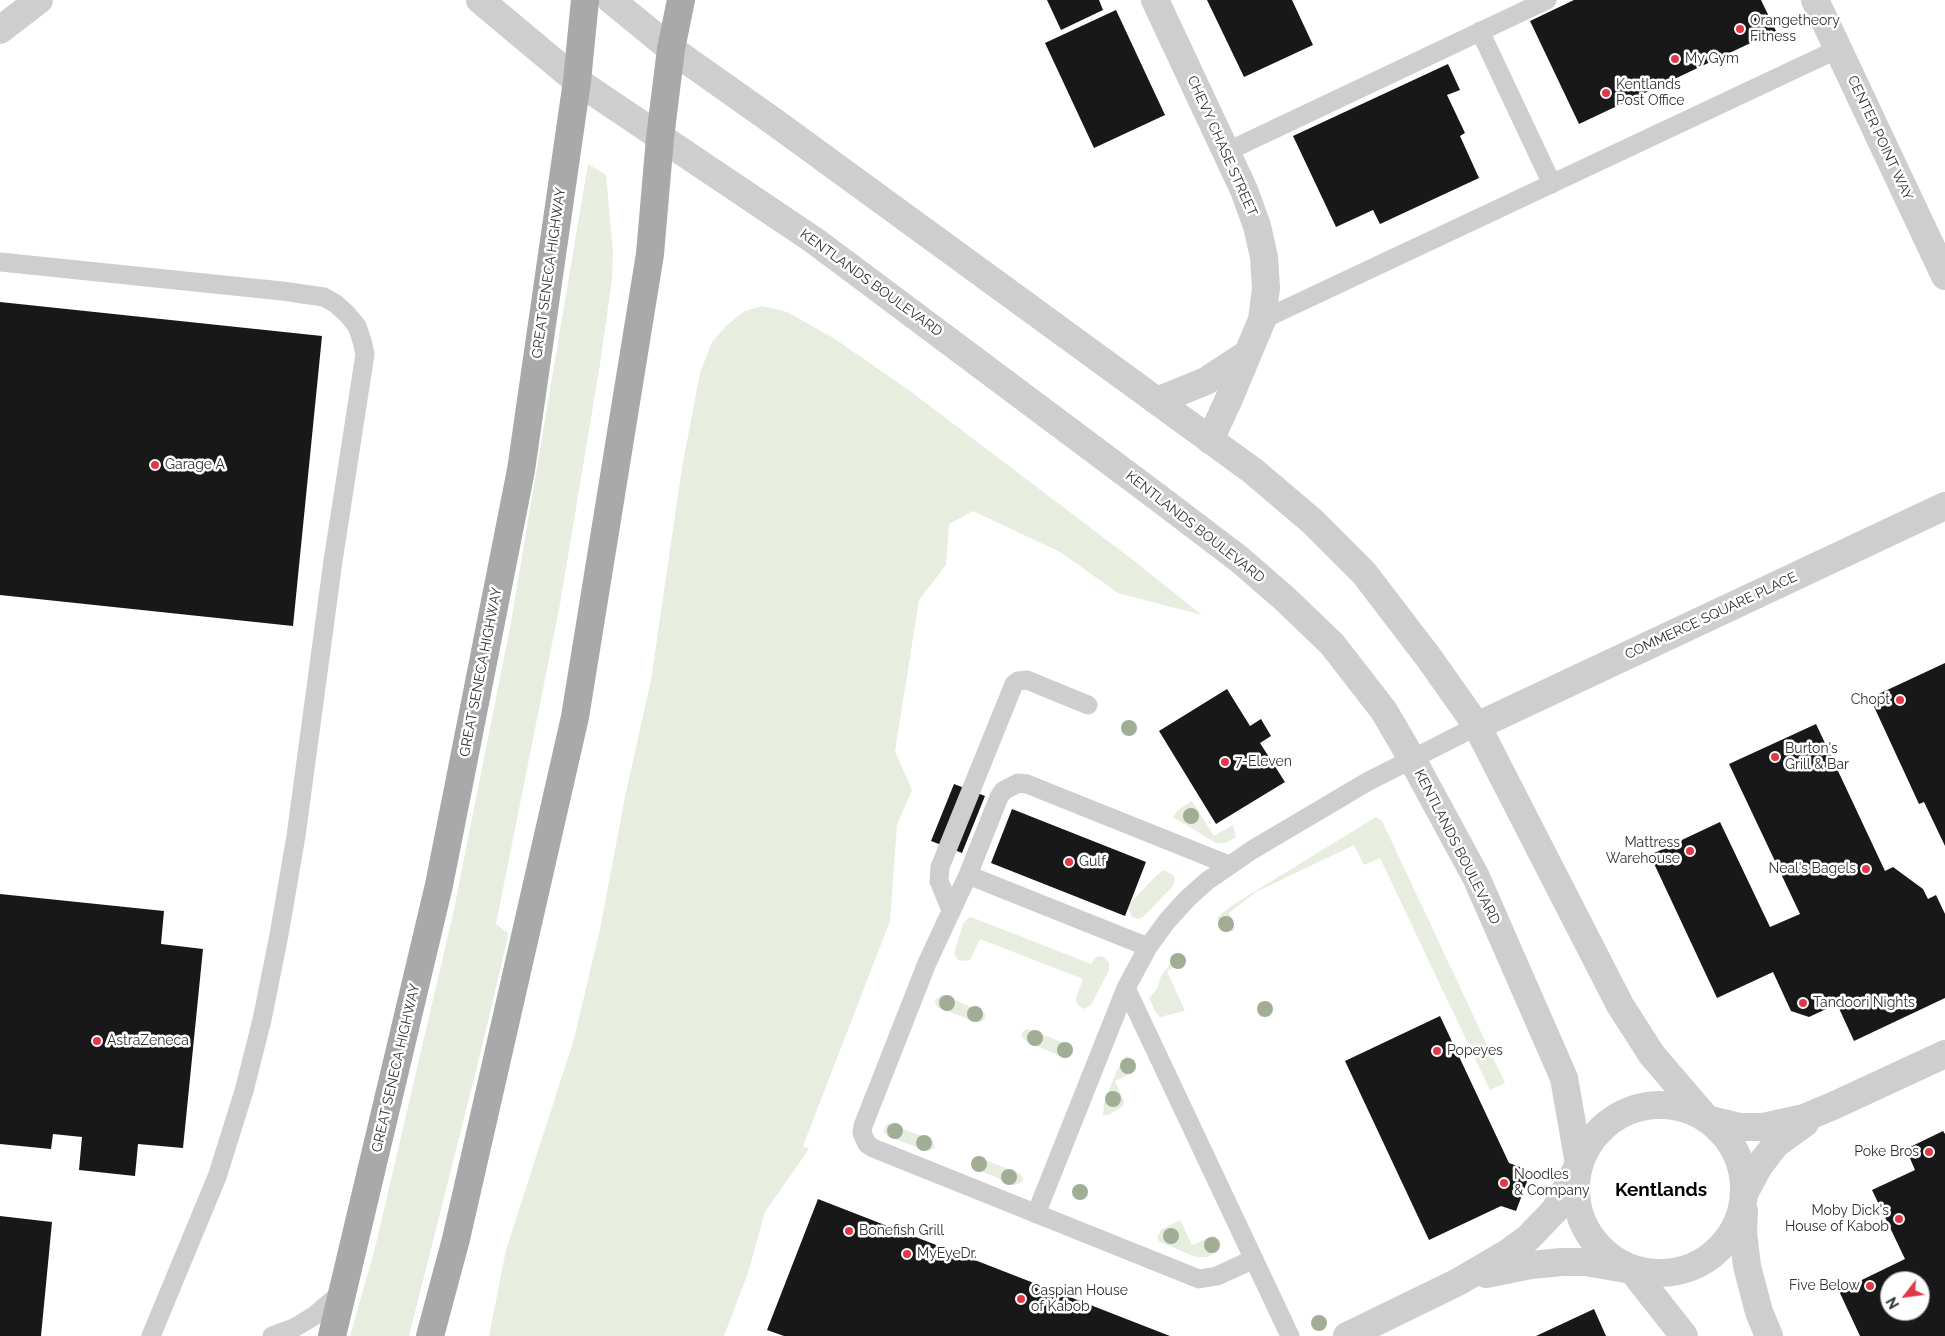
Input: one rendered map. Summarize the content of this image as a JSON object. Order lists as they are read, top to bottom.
{
  "streets": {
    "main road": ["GREAT SENECA HIGHWAY"],
    "street": [
      "CENTER POINT WAY",
      "CHEVY CHASE STREET",
      "KENTLANDS BOULEVARD",
      "COMMERCE SQUARE PLACE"
    ]
  },
  "crossings": [
    ["GREAT SENECA HIGHWAY", "KENTLANDS BOULEVARD"]
  ],
  "districts": ["Kentlands"],
  "places": [
    "Orangetheory Fitness",
    "My Gym",
    "Kentlands Post Office",
    "Garage A",
    "Chopt",
    "Burton's Grill & Bar",
    "7-Eleven",
    "Mattress Warehouse",
    "Gulf",
    "Neal's Bagels",
    "Tandoori Nights",
    "AstraZeneca",
    "Popeyes",
    "Poke Bros",
    "Noodles & Company",
    "Moby Dick's House of Kabob",
    "Bonefish Grill",
    "MyEyeDr.",
    "Five Below",
    "Caspian House of Kabob"
  ],
  "north": "bottom left"
}
